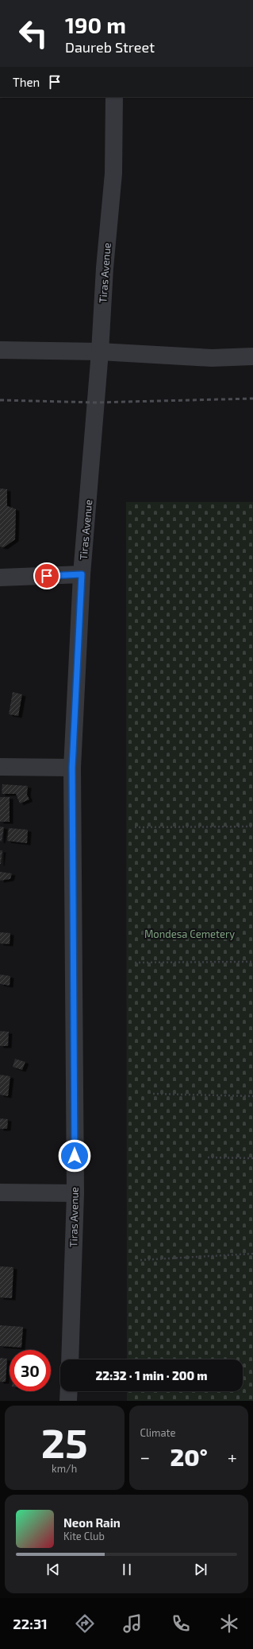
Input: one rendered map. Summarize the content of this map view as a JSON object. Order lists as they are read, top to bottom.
{
  "streets": {
    "street": ["Tiras Avenue"]
  },
  "parks": ["Mondesa Cemetery"],
  "page": {
    "turn": ["190 m", "Daureb Street"],
    "then": "Then",
    "limit": "30",
    "trip": "22:32 · 1 min · 200 m",
    "tile": [
      ["25", "km/h"],
      "Climate"
    ],
    "heat": ["−", "20°", "+"],
    "song": ["Neon Rain", "Kite Club"],
    "tabs": "22:31"
  }
}
